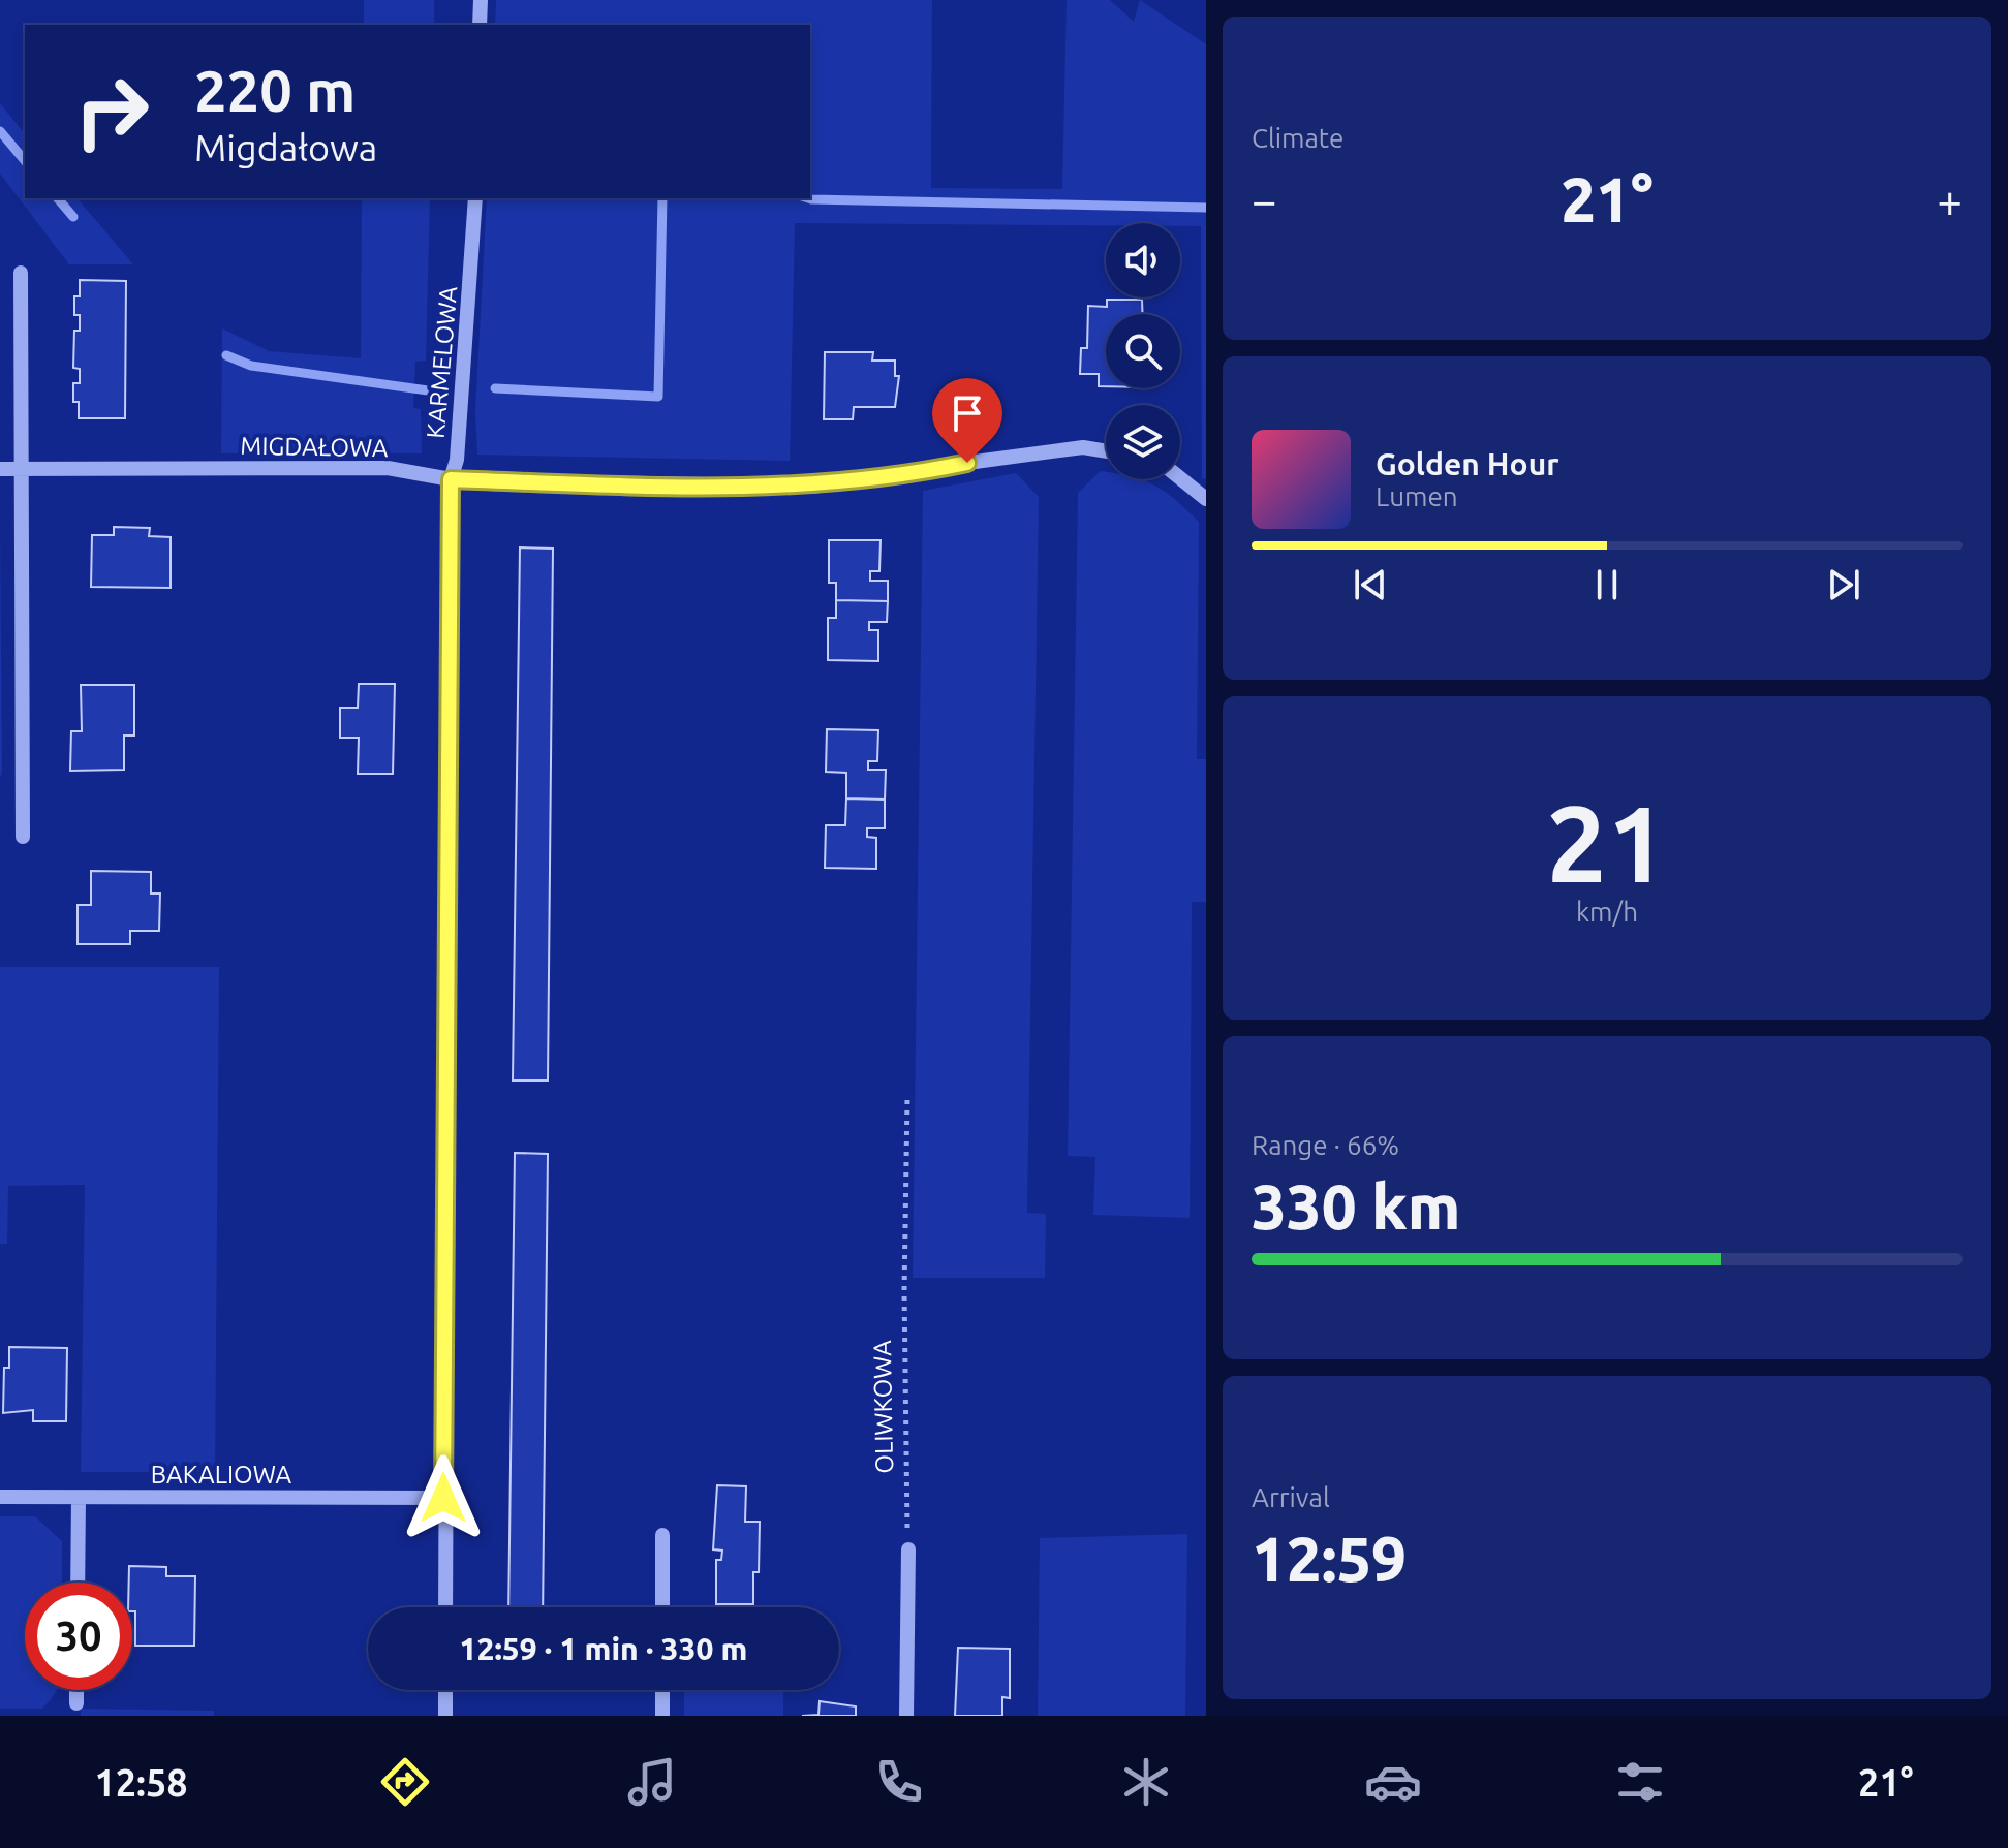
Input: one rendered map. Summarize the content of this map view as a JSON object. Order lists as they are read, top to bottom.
{
  "streets": {
    "street": ["KARMELOWA", "MIGDAŁOWA", "BAKALIOWA"],
    "path": ["OLIWKOWA"]
  },
  "crossings": [
    ["KARMELOWA", "MIGDAŁOWA"],
    ["KARMELOWA", "BAKALIOWA"]
  ],
  "page": {
    "tile": [
      "Climate",
      ["21", "km/h"],
      ["Range · 66%", "330 km"],
      ["Arrival", "12:59"]
    ],
    "turn": ["220 m", "Migdałowa"],
    "heat": ["−", "21°", "+"],
    "song": ["Golden Hour", "Lumen"],
    "limit": "30",
    "trip": "12:59 · 1 min · 330 m",
    "tabs": ["12:58", "21°"]
  }
}
